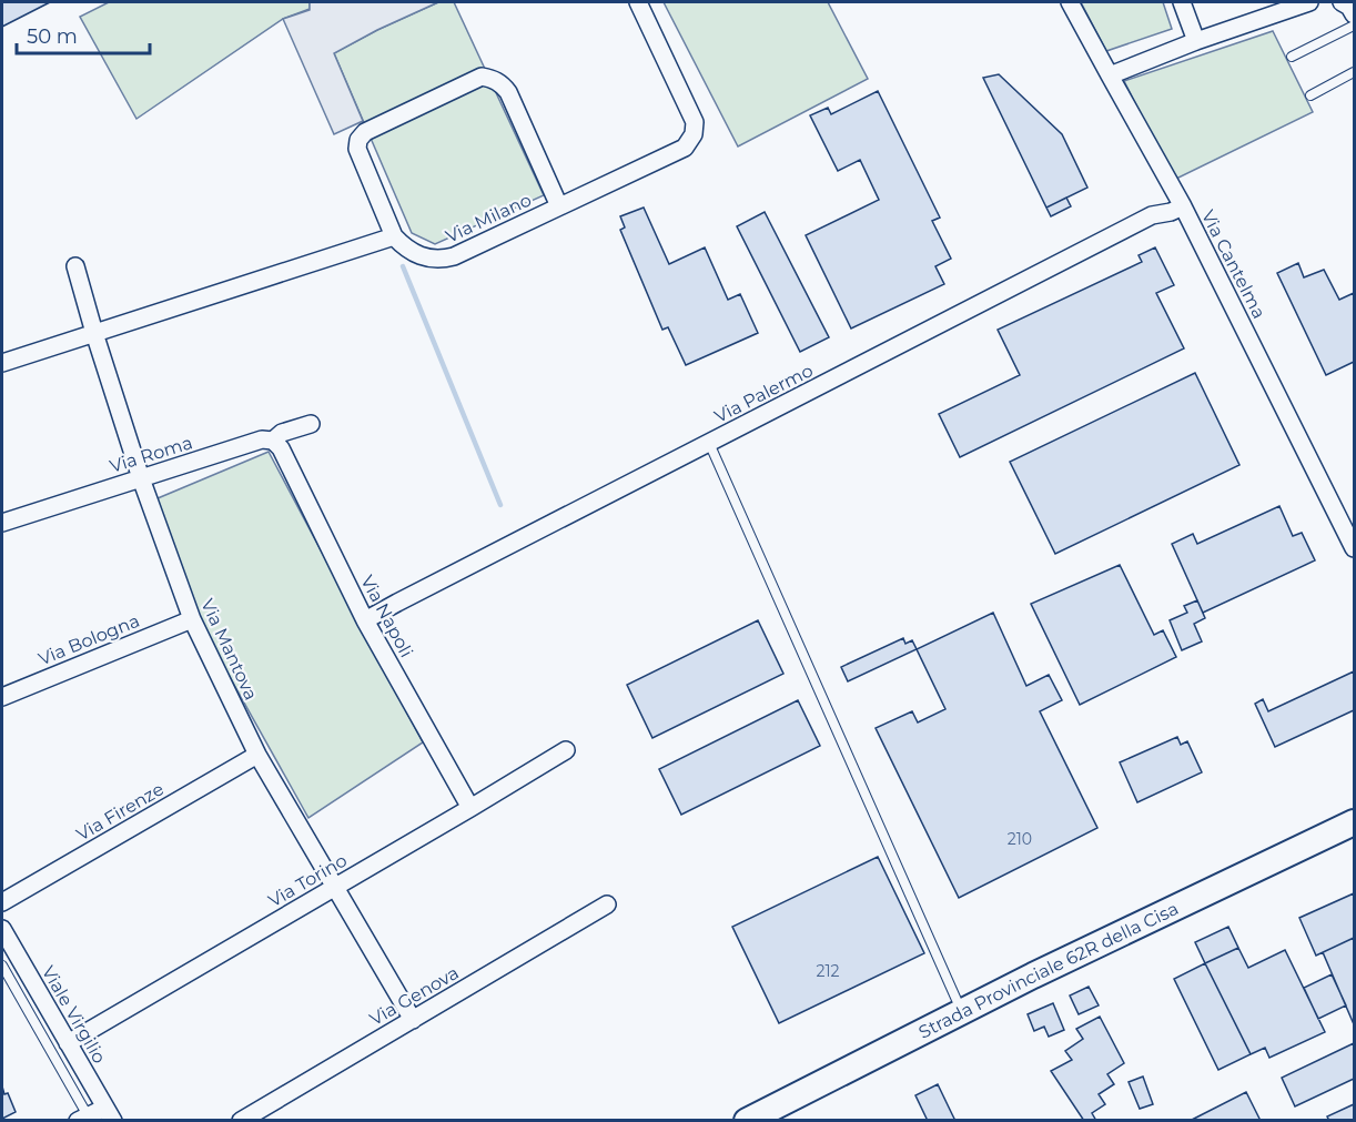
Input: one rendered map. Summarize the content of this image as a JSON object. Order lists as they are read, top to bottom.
{
  "streets": {
    "main road": ["Strada Provinciale 62R della Cisa"],
    "street": [
      "Via Milano",
      "Via Cantelma",
      "Via Palermo",
      "Via Roma",
      "Via Napoli",
      "Via Bologna",
      "Via Mantova",
      "Via Firenze",
      "Via Torino",
      "Via Genova",
      "Viale Virgilio"
    ]
  },
  "crossings": [
    ["Via Cantelma", "Via Palermo"],
    ["Via Palermo", "Via Napoli"],
    ["Via Roma", "Via Napoli"],
    ["Via Roma", "Via Mantova"],
    ["Via Napoli", "Via Torino"],
    ["Via Bologna", "Via Mantova"],
    ["Via Mantova", "Via Firenze"],
    ["Via Mantova", "Via Torino"],
    ["Via Mantova", "Via Genova"],
    ["Via Torino", "Viale Virgilio"]
  ],
  "house_numbers": ["210", "212"],
  "scale_bar": "50 m"
}
